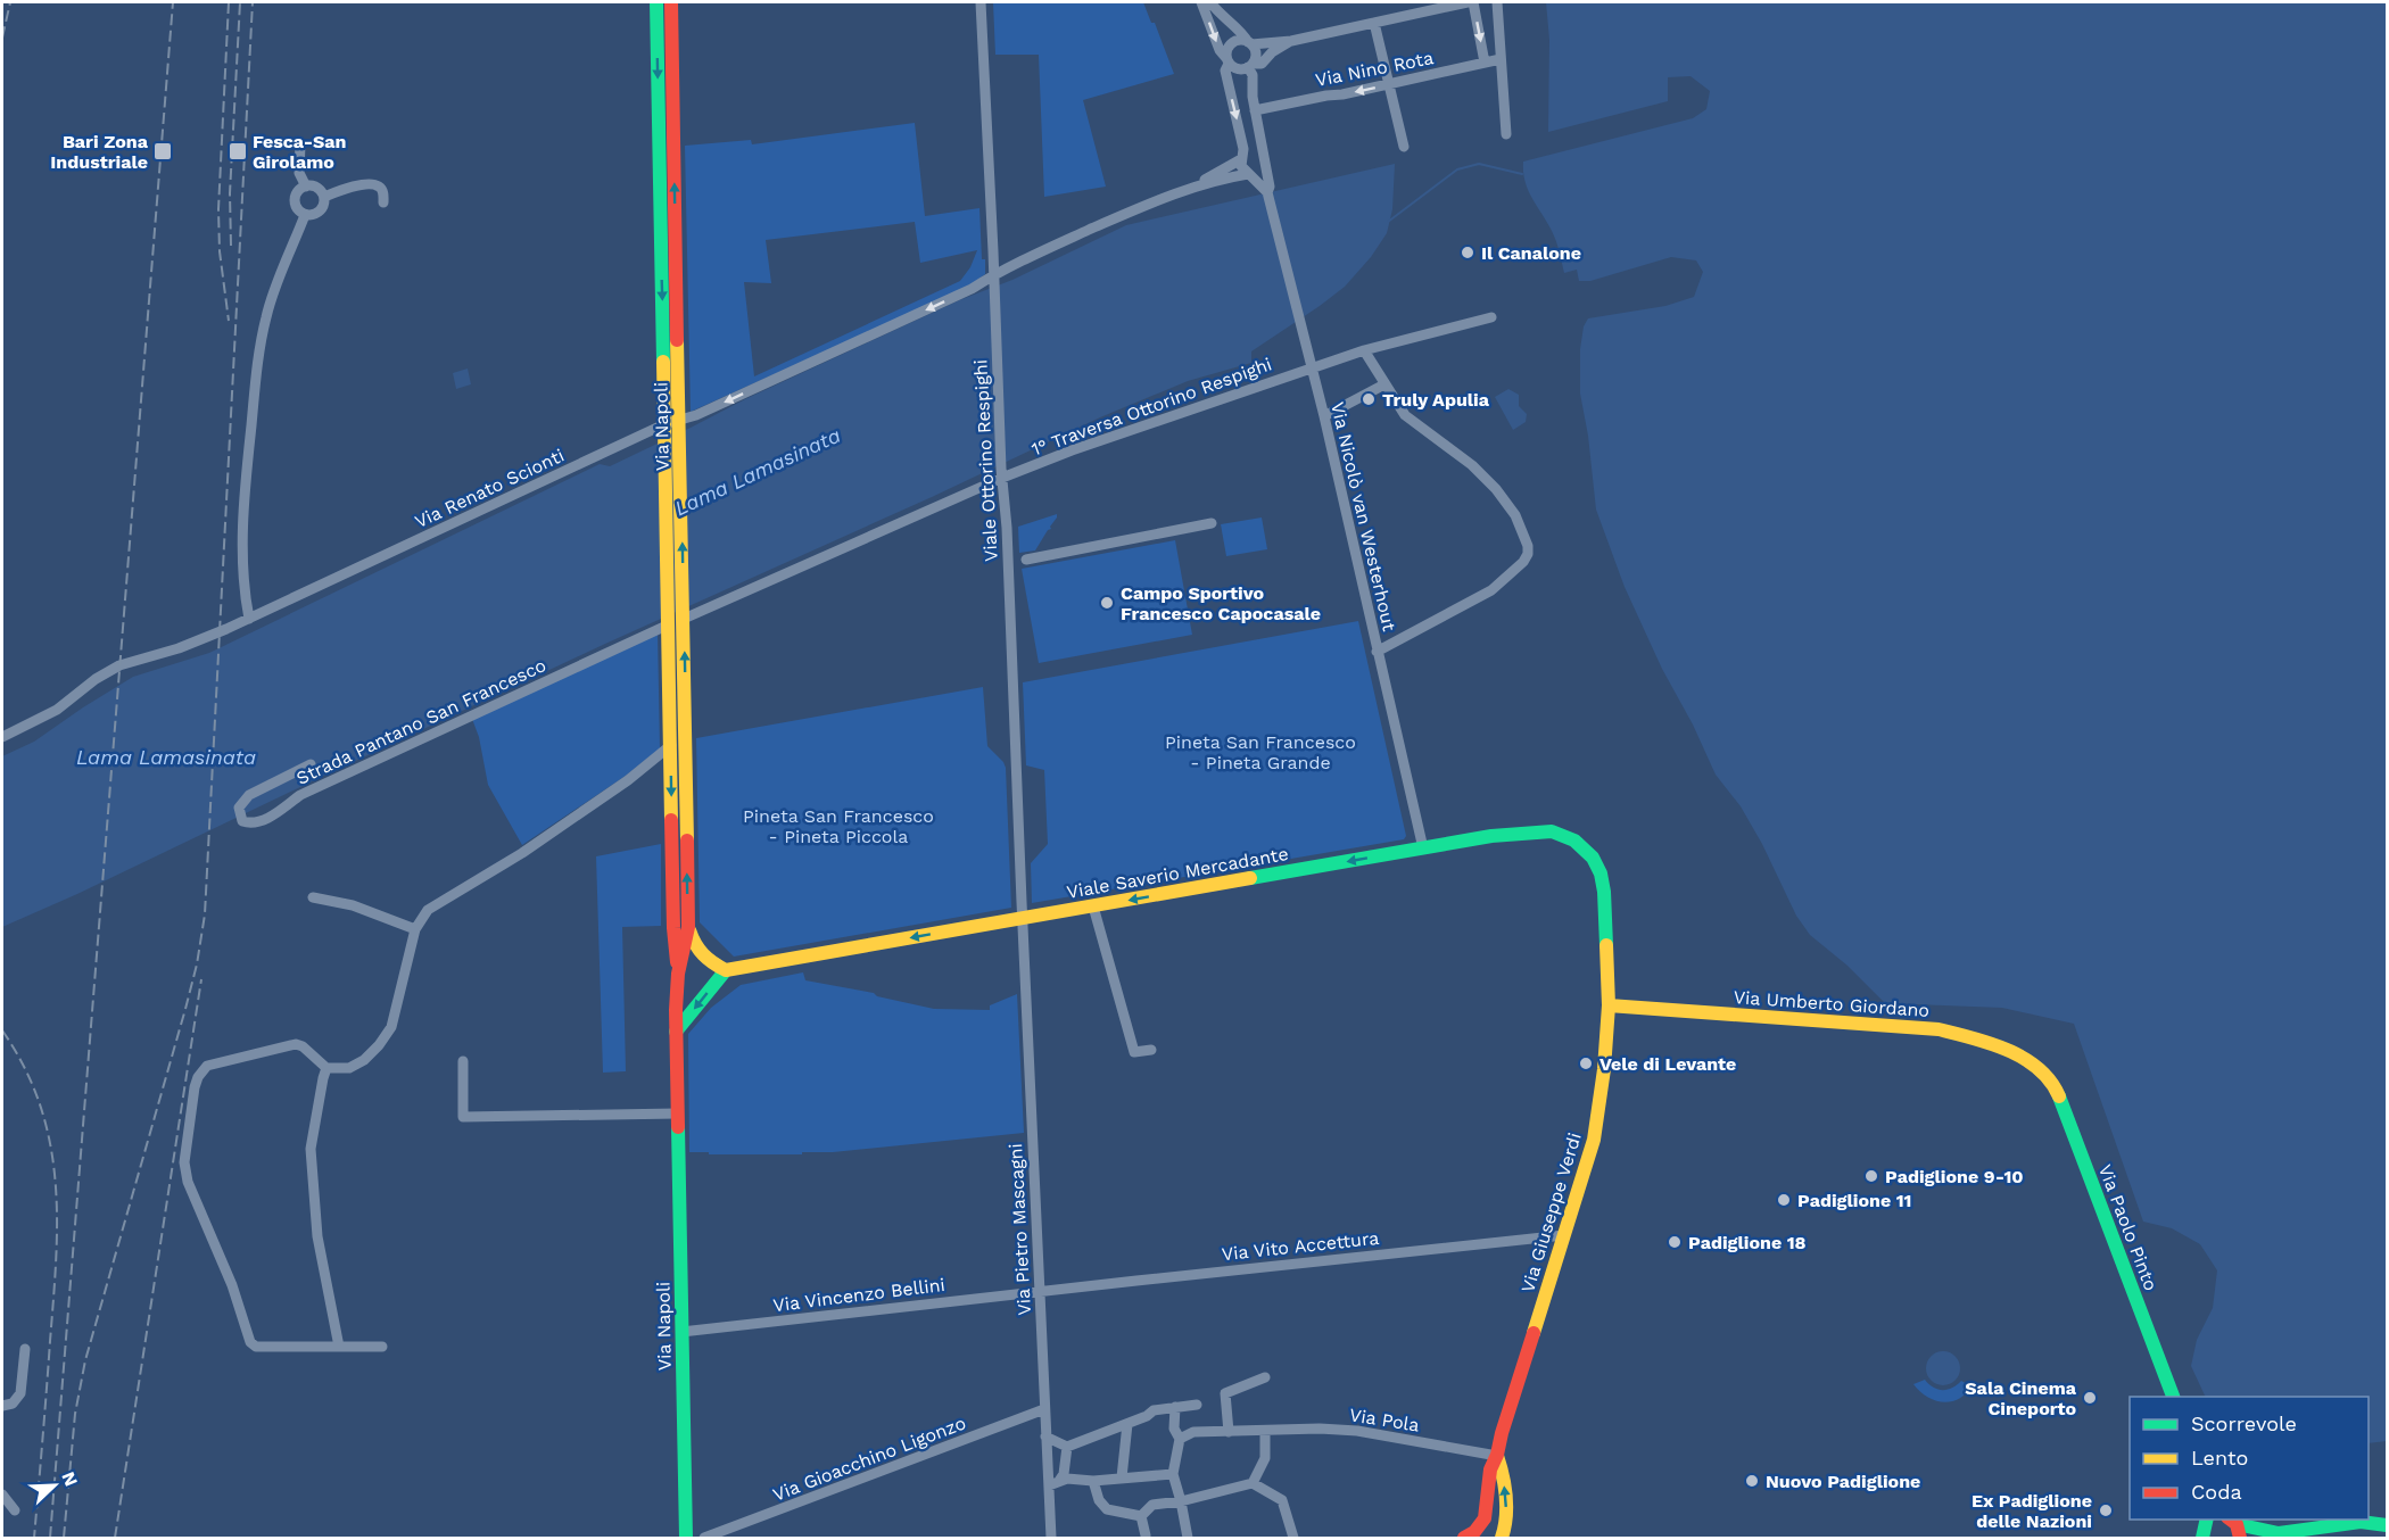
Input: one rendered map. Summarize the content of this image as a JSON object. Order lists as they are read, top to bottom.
{
  "streets": {
    "main road": [
      "Via Napoli",
      "Viale Saverio Mercadante",
      "Via Umberto Giordano",
      "Via Giuseppe Verdi",
      "Via Paolo Pinto"
    ],
    "street": [
      "Via Nino Rota",
      "1° Traversa Ottorino Respighi",
      "Viale Ottorino Respighi",
      "Via Renato Scionti",
      "Via Nicolò van Westerhout",
      "Strada Pantano San Francesco",
      "Via Pietro Mascagni",
      "Via Vito Accettura",
      "Via Vincenzo Bellini",
      "Via Pola",
      "Via Gioacchino Ligonzo"
    ]
  },
  "crossings": [
    ["Via Nino Rota", "Via Nicolò van Westerhout"],
    ["1° Traversa Ottorino Respighi", "Viale Ottorino Respighi"],
    ["1° Traversa Ottorino Respighi", "Via Nicolò van Westerhout"],
    ["Via Napoli", "Via Renato Scionti"],
    ["Via Napoli", "Strada Pantano San Francesco"],
    ["Via Napoli", "Via Vincenzo Bellini"],
    ["Viale Ottorino Respighi", "Via Renato Scionti"],
    ["Viale Ottorino Respighi", "Viale Saverio Mercadante"],
    ["Viale Ottorino Respighi", "Via Pietro Mascagni"],
    ["Via Nicolò van Westerhout", "Viale Saverio Mercadante"],
    ["Viale Saverio Mercadante", "Via Giuseppe Verdi"],
    ["Viale Saverio Mercadante", "Via Pietro Mascagni"],
    ["Via Umberto Giordano", "Via Giuseppe Verdi"],
    ["Via Umberto Giordano", "Via Paolo Pinto"],
    ["Via Giuseppe Verdi", "Via Vito Accettura"],
    ["Via Giuseppe Verdi", "Via Pola"],
    ["Via Pietro Mascagni", "Via Vito Accettura"],
    ["Via Pietro Mascagni", "Via Vincenzo Bellini"],
    ["Via Pietro Mascagni", "Via Gioacchino Ligonzo"],
    ["Via Vito Accettura", "Via Vincenzo Bellini"]
  ],
  "one_way": ["Viale Saverio Mercadante"],
  "water": ["Lama Lamasinata"],
  "parks": ["Pineta San Francesco - Pineta Grande", "Pineta San Francesco - Pineta Piccola"],
  "places": {
    "transit": ["Bari Zona Industriale", "Fesca-San Girolamo"],
    "other": [
      "Il Canalone",
      "Truly Apulia",
      "Campo Sportivo Francesco Capocasale",
      "Vele di Levante",
      "Padiglione 9-10",
      "Padiglione 11",
      "Padiglione 18",
      "Sala Cinema Cineporto",
      "Nuovo Padiglione",
      "Ex Padiglione delle Nazioni"
    ]
  },
  "legend": ["Scorrevole", "Lento", "Coda"],
  "north": "top right"
}
